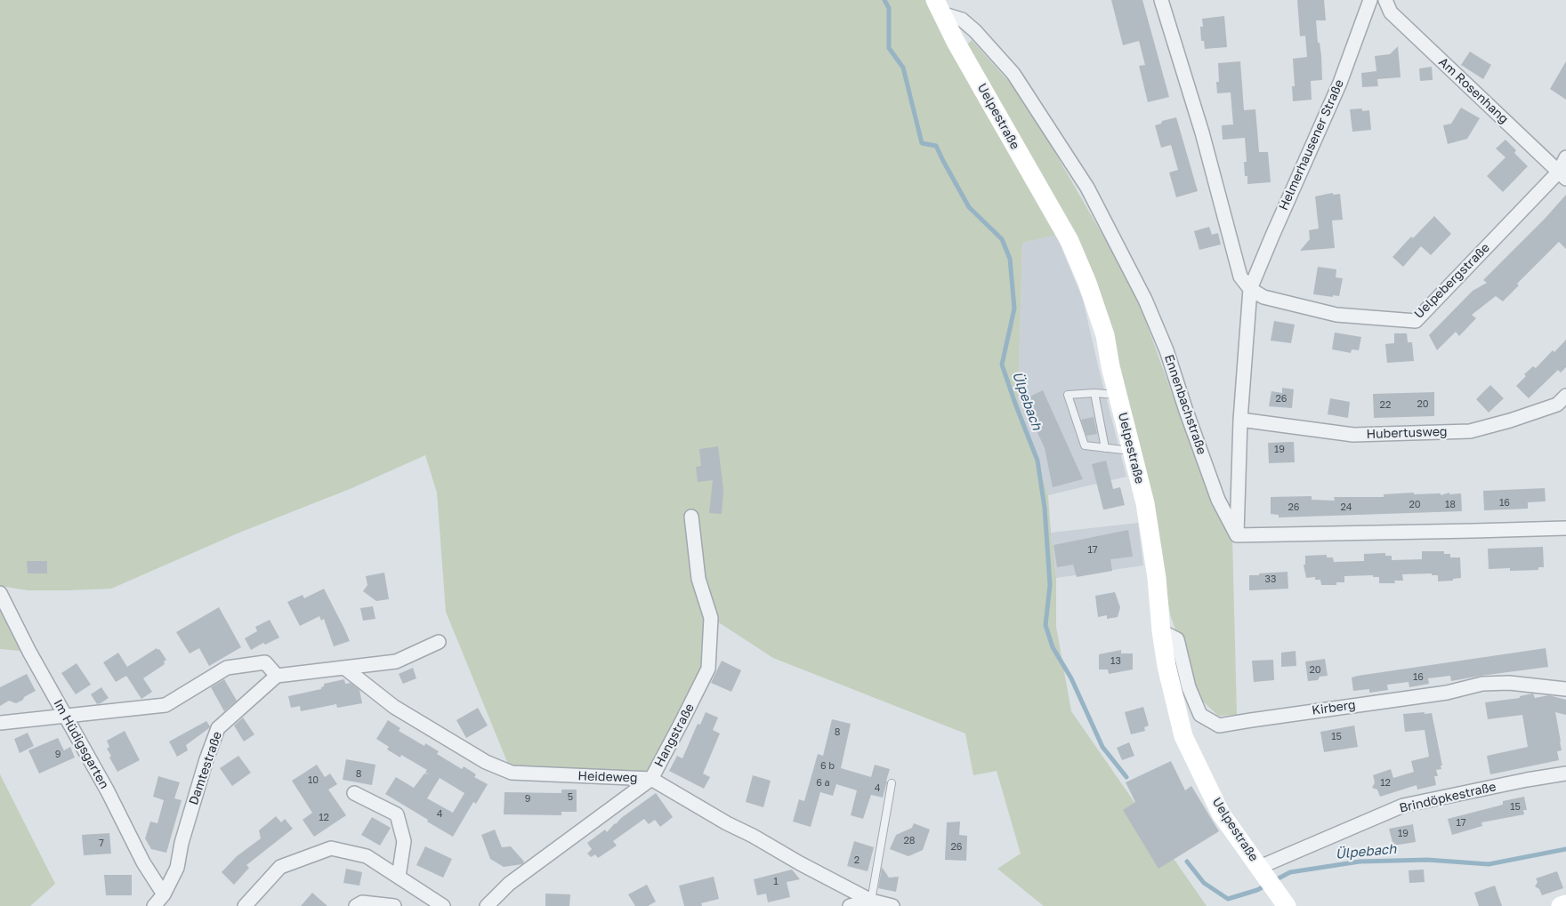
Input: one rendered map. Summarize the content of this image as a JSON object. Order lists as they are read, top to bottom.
{
  "streets": {
    "main road": ["Uelpestraße"],
    "street": [
      "Am Rosenhang",
      "Helmerhausener Straße",
      "Uelpebergstraße",
      "Ennenbachstraße",
      "Hubertusweg",
      "Kirberg",
      "Hangstraße",
      "Im Hüdigsgarten",
      "Damtestraße",
      "Heideweg",
      "Brindöpkestraße"
    ]
  },
  "crossings": [
    ["Am Rosenhang", "Uelpebergstraße"],
    ["Uelpestraße", "Ennenbachstraße"],
    ["Uelpestraße", "Kirberg"],
    ["Uelpestraße", "Brindöpkestraße"],
    ["Helmerhausener Straße", "Uelpebergstraße"],
    ["Hangstraße", "Heideweg"],
    ["Im Hüdigsgarten", "Damtestraße"]
  ],
  "water": ["Ülpebach"],
  "house_numbers": [
    "26",
    "20",
    "22",
    "19",
    "16",
    "20",
    "18",
    "26",
    "24",
    "17",
    "33",
    "13",
    "20",
    "16",
    "8",
    "15",
    "9",
    "6 b",
    "8",
    "10",
    "6 a",
    "12",
    "4",
    "5",
    "9",
    "15",
    "4",
    "12",
    "17",
    "19",
    "28",
    "7",
    "26",
    "2",
    "1"
  ]
}
